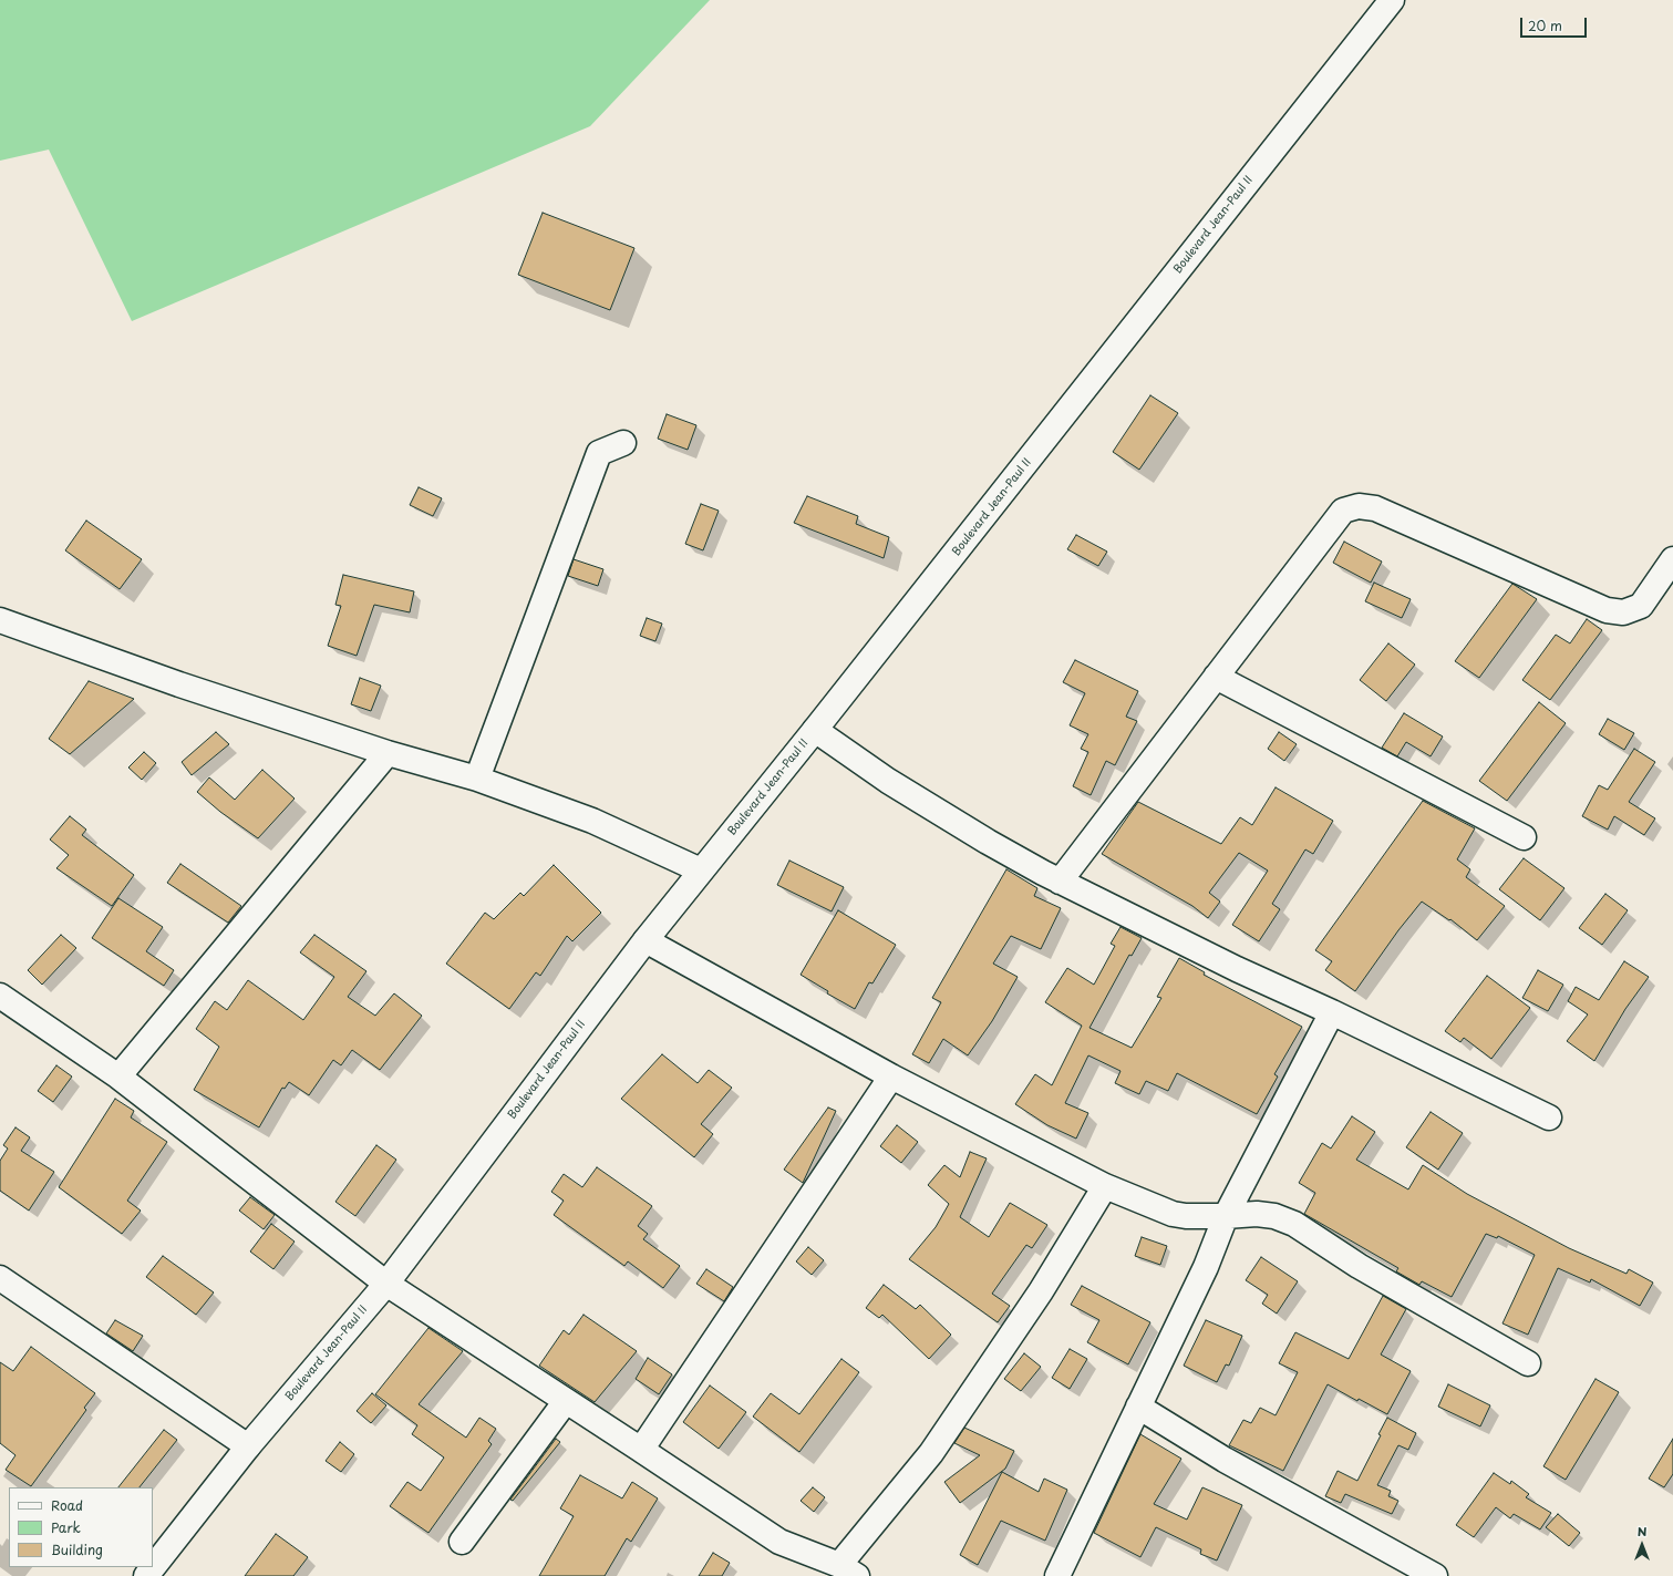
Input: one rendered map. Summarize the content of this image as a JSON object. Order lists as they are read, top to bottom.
{
  "streets": {
    "street": ["Boulevard Jean-Paul II"]
  },
  "legend": ["Road", "Park", "Building"],
  "scale_bar": "20 m",
  "north": "top"
}
